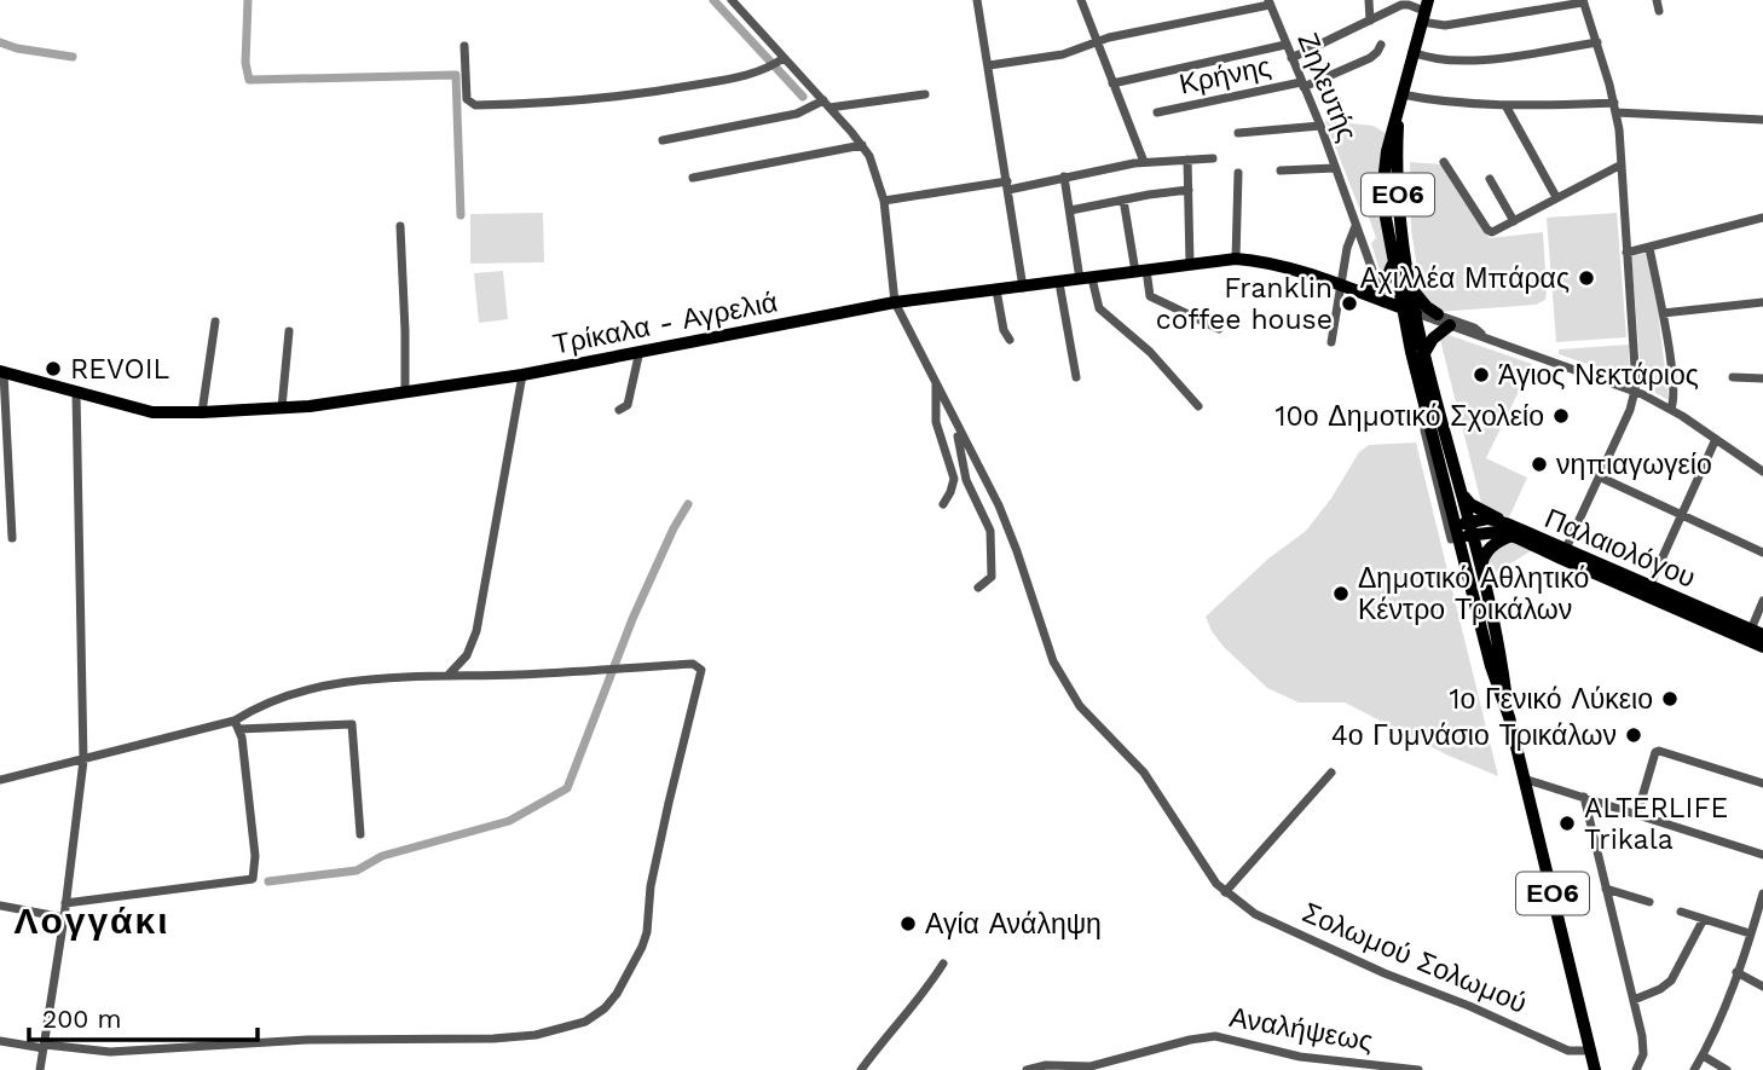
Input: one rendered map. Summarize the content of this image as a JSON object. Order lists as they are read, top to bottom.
{
  "streets": {
    "main road": ["ΕΟ6", "Τρίκαλα - Αγρελιά", "Παλαιολόγου"],
    "street": [
      "Κρήνης",
      "Ζηλευτής",
      "Σολωμού Σολωμού",
      "Αναλήψεως"
    ]
  },
  "crossings": [
    ["Κρήνης", "Ζηλευτής"],
    ["Ζηλευτής", "Τρίκαλα - Αγρελιά"],
    ["ΕΟ6", "Τρίκαλα - Αγρελιά"],
    ["ΕΟ6", "Παλαιολόγου"],
    ["ΕΟ6", "Σολωμού Σολωμού"],
    ["Τρίκαλα - Αγρελιά", "Σολωμού Σολωμού"]
  ],
  "districts": ["Λογγάκι"],
  "places": [
    "Αχιλλέα Μπάρας",
    "Franklin coffee house",
    "REVOIL",
    "Άγιος Νεκτάριος",
    "10ο Δημοτικό Σχολείο",
    "νηπιαγωγείο",
    "Δημοτικό Αθλητικό Κέντρο Τρικάλων",
    "1ο Γενικό Λύκειο",
    "4ο Γυμνάσιο Τρικάλων",
    "ALTERLIFE Trikala",
    "Αγία Ανάληψη"
  ],
  "scale_bar": "200 m"
}
